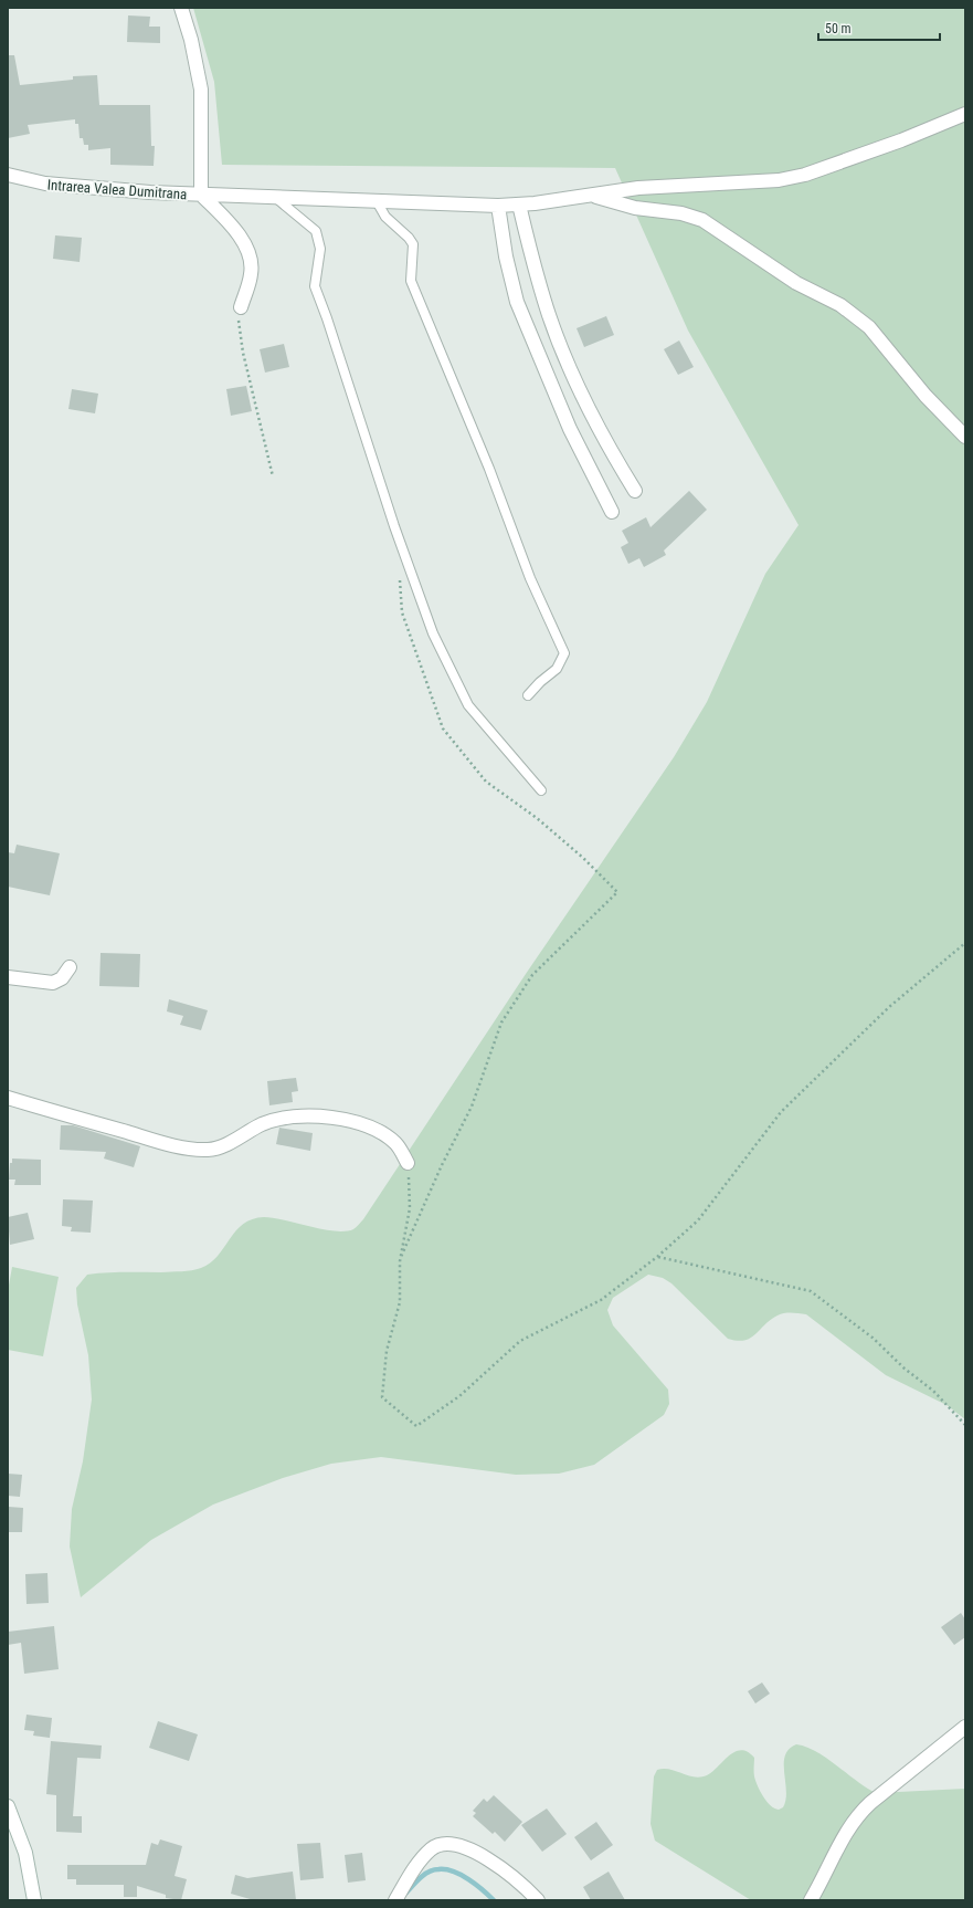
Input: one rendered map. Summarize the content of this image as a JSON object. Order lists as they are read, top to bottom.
{
  "streets": {
    "street": ["Intrarea Valea Dumitrana"]
  },
  "scale_bar": "50 m"
}
